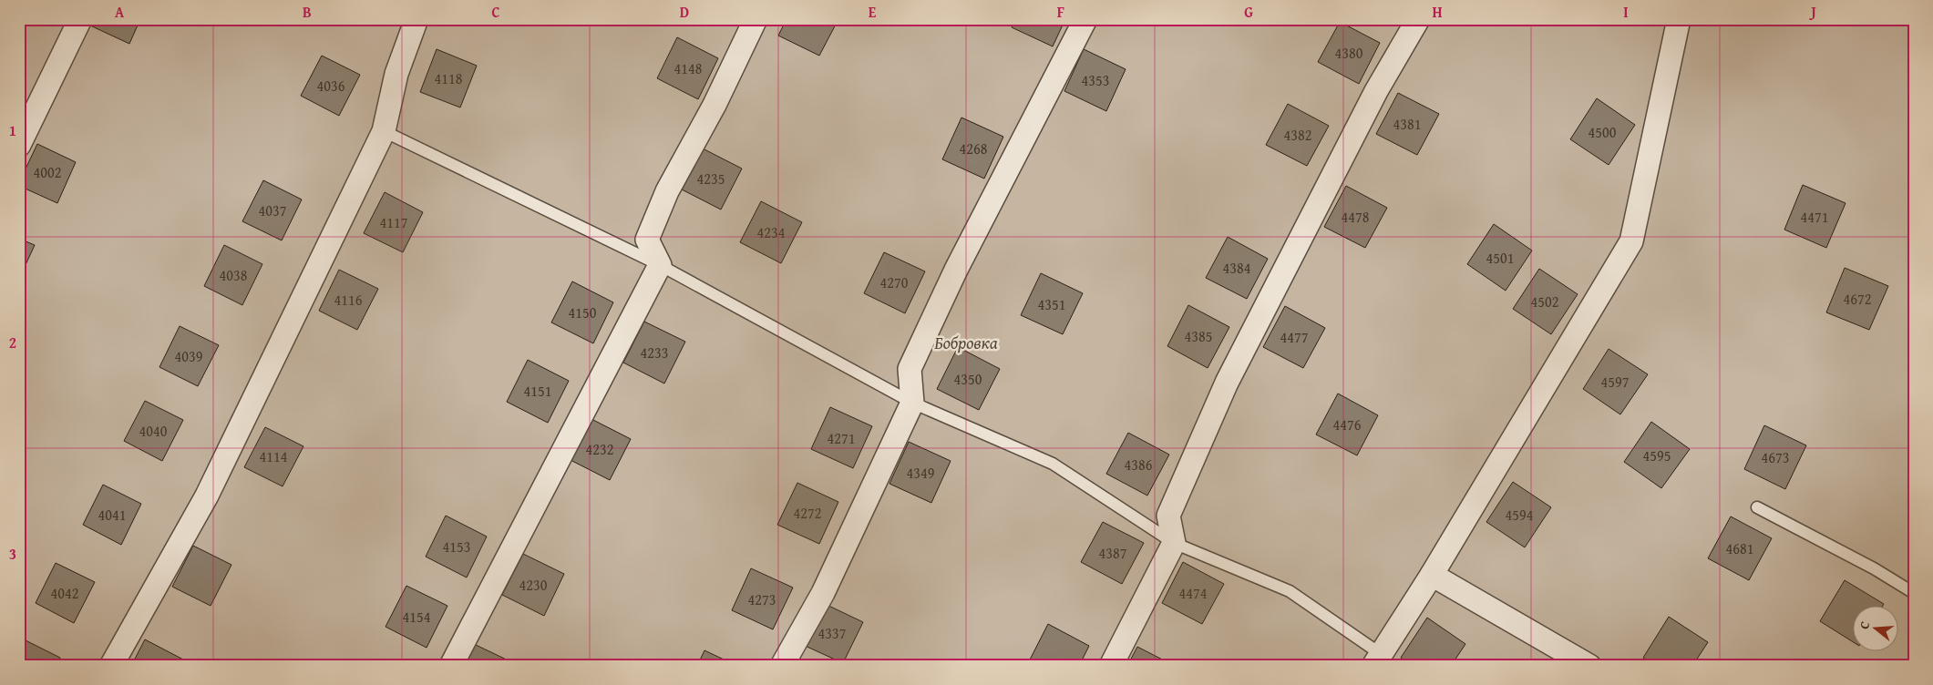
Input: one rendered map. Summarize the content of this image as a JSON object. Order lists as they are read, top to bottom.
{
  "parks": ["Бобровка"],
  "house_numbers": [
    "4380",
    "4148",
    "4118",
    "4353",
    "4036",
    "4381",
    "4500",
    "4382",
    "4268",
    "4002",
    "4235",
    "4037",
    "4478",
    "4471",
    "4117",
    "4234",
    "4501",
    "4384",
    "4038",
    "4270",
    "4672",
    "4116",
    "4502",
    "4351",
    "4150",
    "4385",
    "4477",
    "4233",
    "4039",
    "4350",
    "4597",
    "4151",
    "4476",
    "4040",
    "4271",
    "4232",
    "4595",
    "4114",
    "4673",
    "4386",
    "4349",
    "4272",
    "4041",
    "4594",
    "4153",
    "4681",
    "4387",
    "4230",
    "4042",
    "4474",
    "4273",
    "4154",
    "4337"
  ],
  "north": "left",
  "grid": {
    "columns": [
      "A",
      "B",
      "C",
      "D",
      "E",
      "F",
      "G",
      "H",
      "I",
      "J"
    ],
    "rows": ["1", "2", "3"]
  }
}
